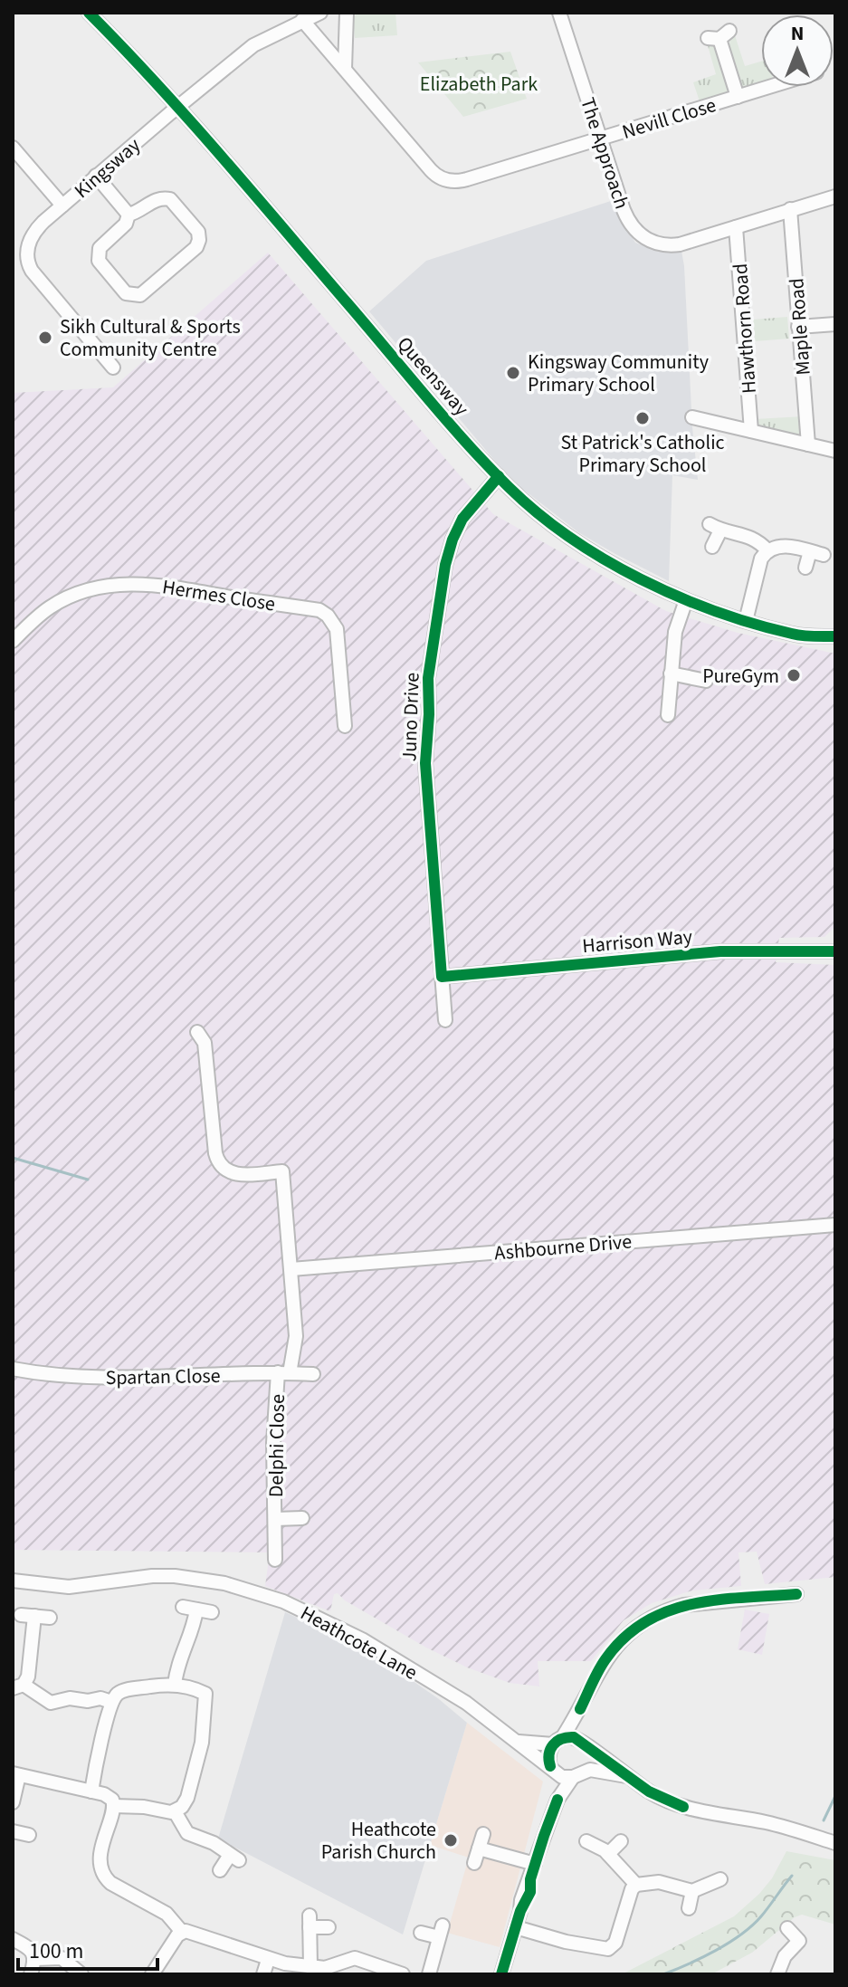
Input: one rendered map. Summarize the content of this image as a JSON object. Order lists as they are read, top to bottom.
{
  "streets": {
    "street": [
      "Nevill Close",
      "The Approach",
      "Kingsway",
      "Maple Road",
      "Hawthorn Road",
      "Queensway",
      "Hermes Close",
      "Juno Drive",
      "Harrison Way",
      "Ashbourne Drive",
      "Spartan Close",
      "Delphi Close",
      "Heathcote Lane"
    ]
  },
  "crossings": [
    ["Nevill Close", "The Approach"],
    ["Nevill Close", "Kingsway"],
    ["The Approach", "Hawthorn Road"],
    ["Kingsway", "Queensway"],
    ["Queensway", "Juno Drive"],
    ["Juno Drive", "Harrison Way"],
    ["Ashbourne Drive", "Delphi Close"],
    ["Spartan Close", "Delphi Close"]
  ],
  "parks": ["Elizabeth Park"],
  "places": [
    "Sikh Cultural & Sports Community Centre",
    "Kingsway Community Primary School",
    "St Patrick's Catholic Primary School",
    "PureGym",
    "Heathcote Parish Church"
  ],
  "scale_bar": "100 m",
  "north": "top"
}
